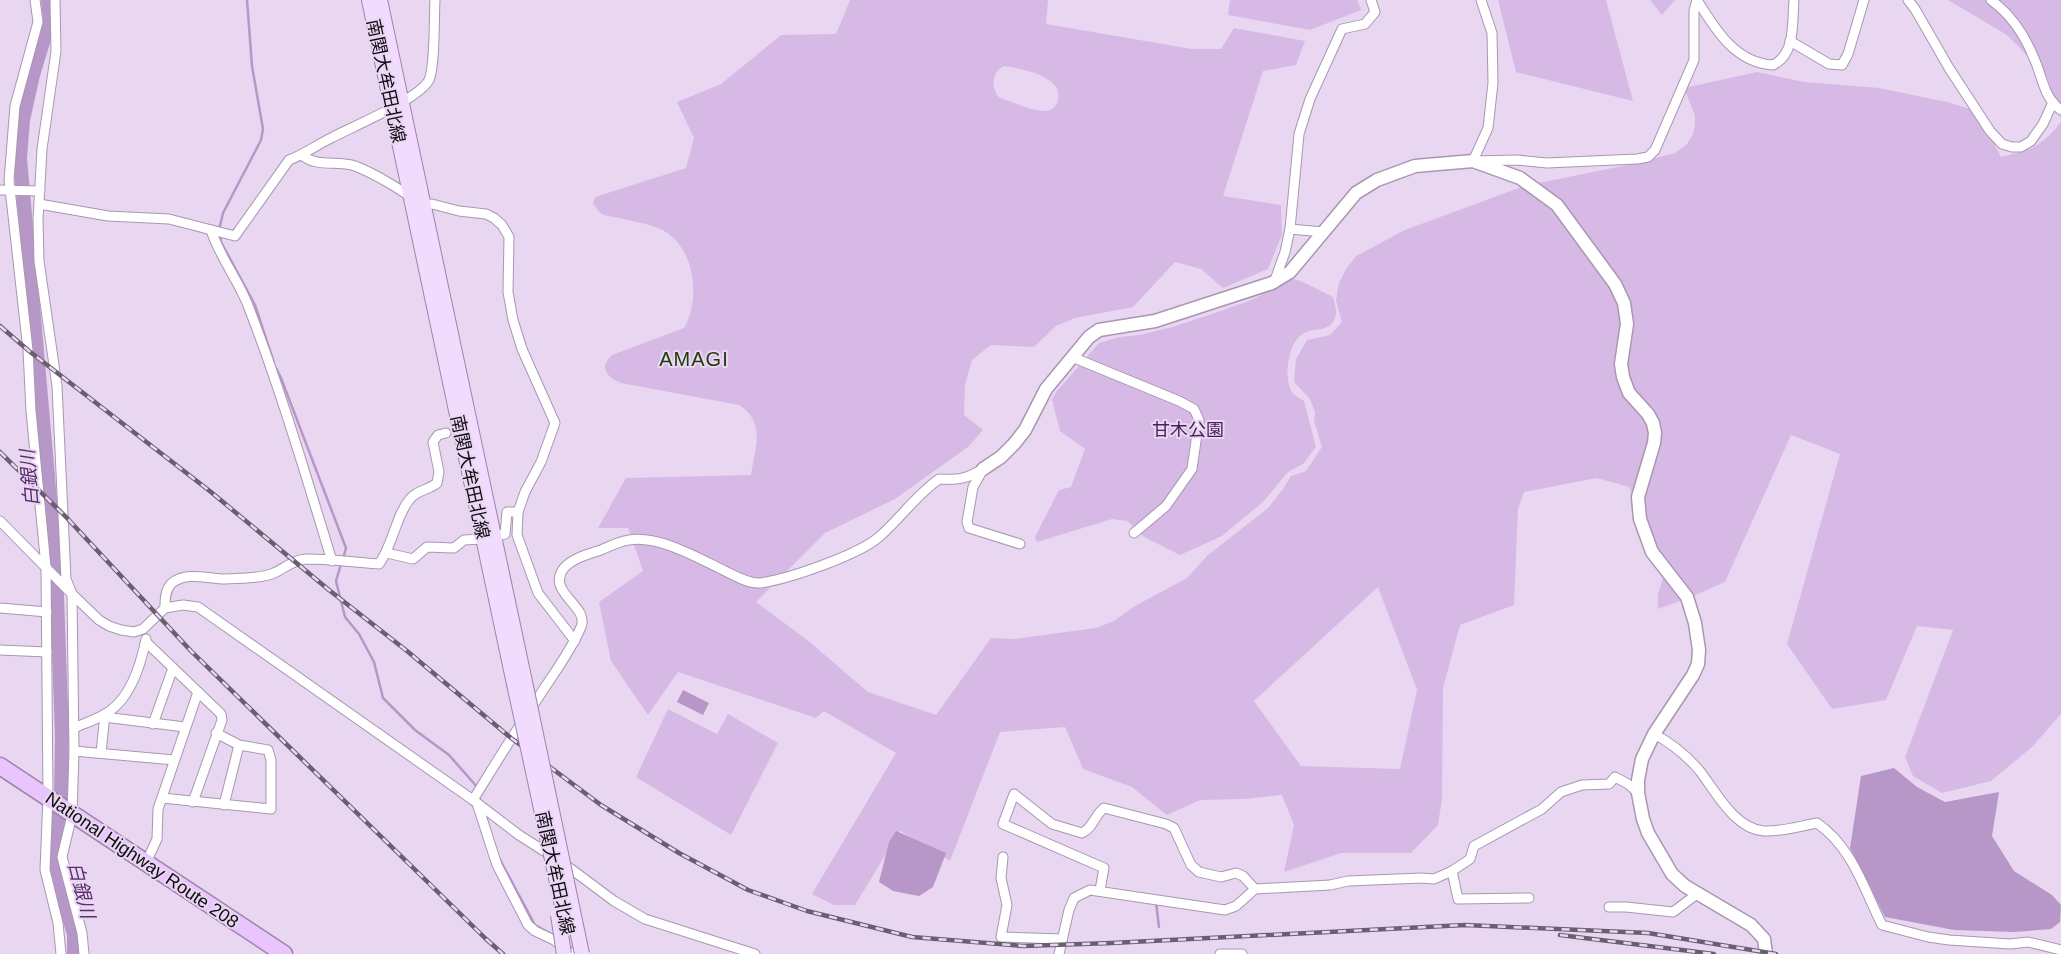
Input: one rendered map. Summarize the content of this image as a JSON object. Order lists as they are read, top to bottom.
{
  "streets": {
    "highway": ["National Highway Route 208"],
    "main road": ["南関大牟田北線"]
  },
  "districts": ["AMAGI"],
  "water": ["白銀川"],
  "parks": ["甘木公園"]
}
